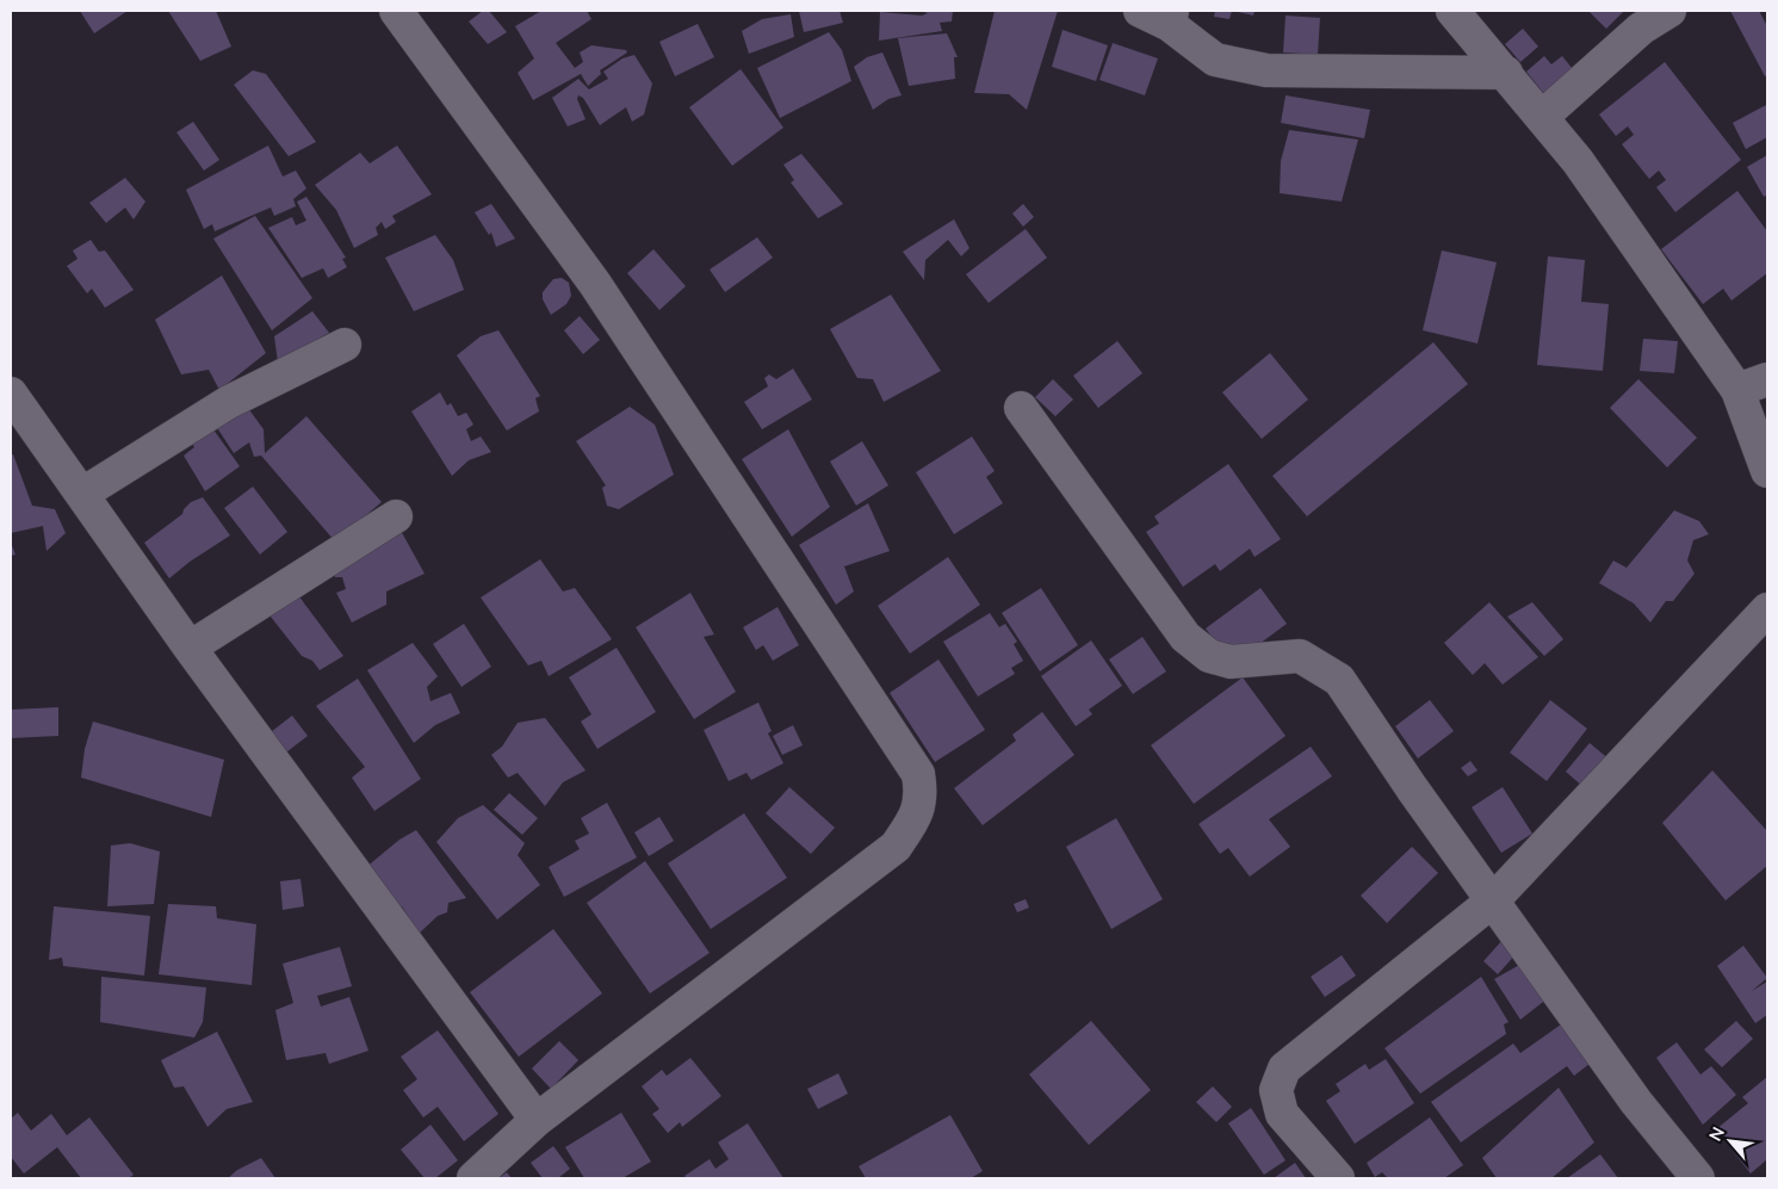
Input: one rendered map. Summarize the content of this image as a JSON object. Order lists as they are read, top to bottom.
{
  "north": "top left"
}
